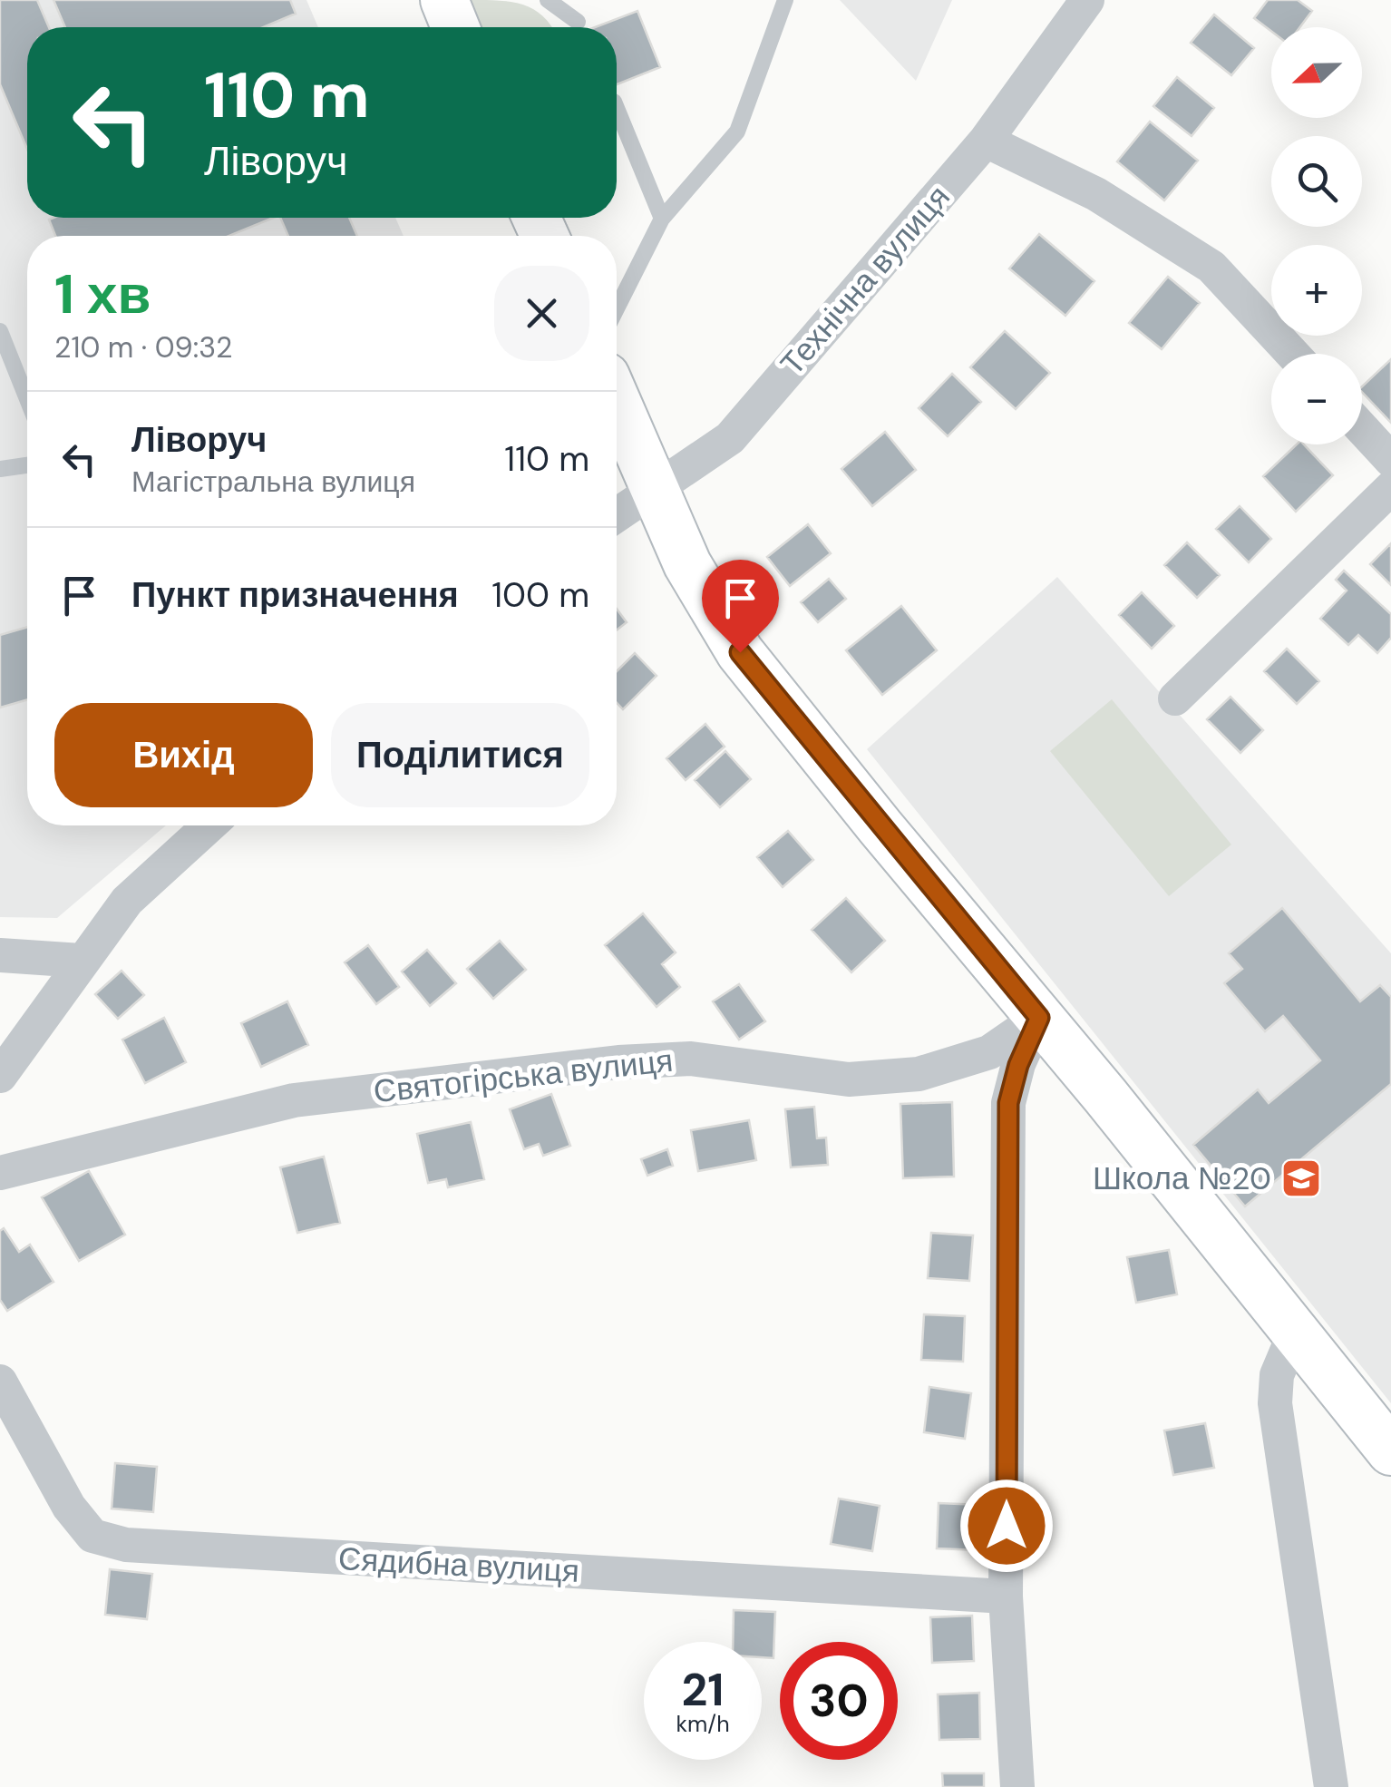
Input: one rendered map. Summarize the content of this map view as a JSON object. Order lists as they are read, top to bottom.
{
  "streets": {
    "street": ["Технічна вулиця", "Святогірська вулиця", "Сядибна вулиця"]
  },
  "places": {
    "school or university": ["Школа №20"]
  },
  "north": "left",
  "page": {
    "map_buttons": ["+", "−"],
    "turn": ["110 m", "Ліворуч"],
    "heading": ["1 хв", "210 m · 09:32"],
    "list": [
      {
        "name": "Ліворуч",
        "note": "Магістральна вулиця",
        "value": "110 m"
      },
      {
        "name": "Пункт призначення",
        "value": "100 m"
      }
    ],
    "buttons": ["Вихід", "Поділитися"],
    "speed": "21 km/h",
    "limit": "30"
  }
}
